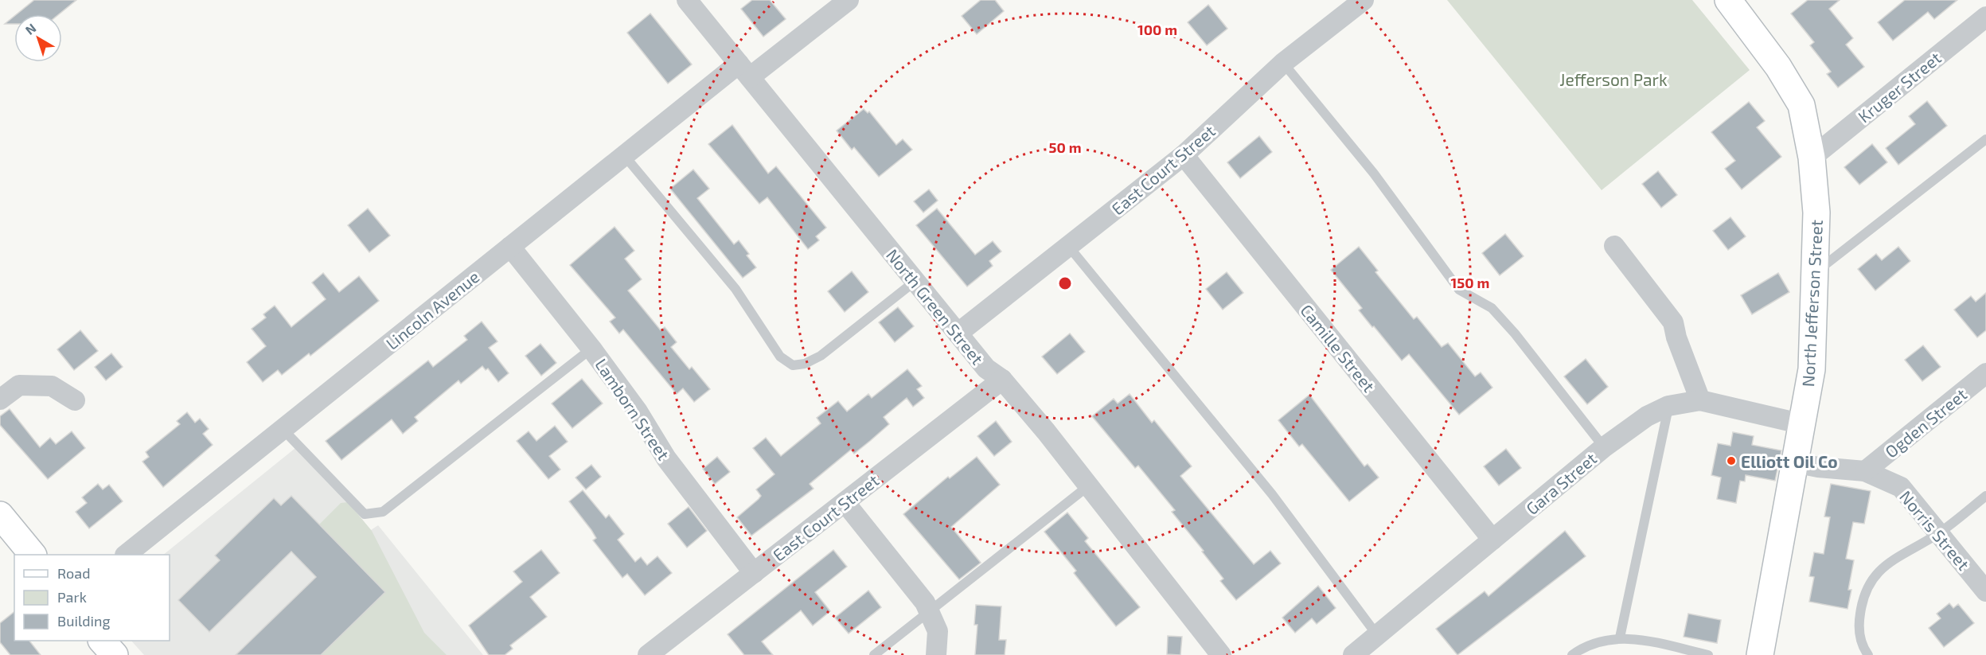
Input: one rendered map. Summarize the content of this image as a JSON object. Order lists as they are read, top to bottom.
{
  "streets": {
    "main road": ["North Jefferson Street"],
    "street": [
      "Kruger Street",
      "East Court Street",
      "North Green Street",
      "Lincoln Avenue",
      "Camille Street",
      "Lamborn Street",
      "Ogden Street",
      "Gara Street",
      "Norris Street"
    ]
  },
  "crossings": [
    ["Kruger Street", "North Jefferson Street"],
    ["East Court Street", "North Green Street"],
    ["East Court Street", "Camille Street"],
    ["East Court Street", "Lamborn Street"],
    ["North Jefferson Street", "Gara Street"],
    ["North Jefferson Street", "Norris Street"],
    ["North Green Street", "Lincoln Avenue"],
    ["Lincoln Avenue", "Lamborn Street"],
    ["Camille Street", "Gara Street"],
    ["Ogden Street", "Norris Street"]
  ],
  "parks": ["Jefferson Park"],
  "places": ["Elliott Oil Co"],
  "legend": ["Road", "Park", "Building"],
  "north": "top left",
  "rings": ["100 m", "50 m", "150 m"]
}
